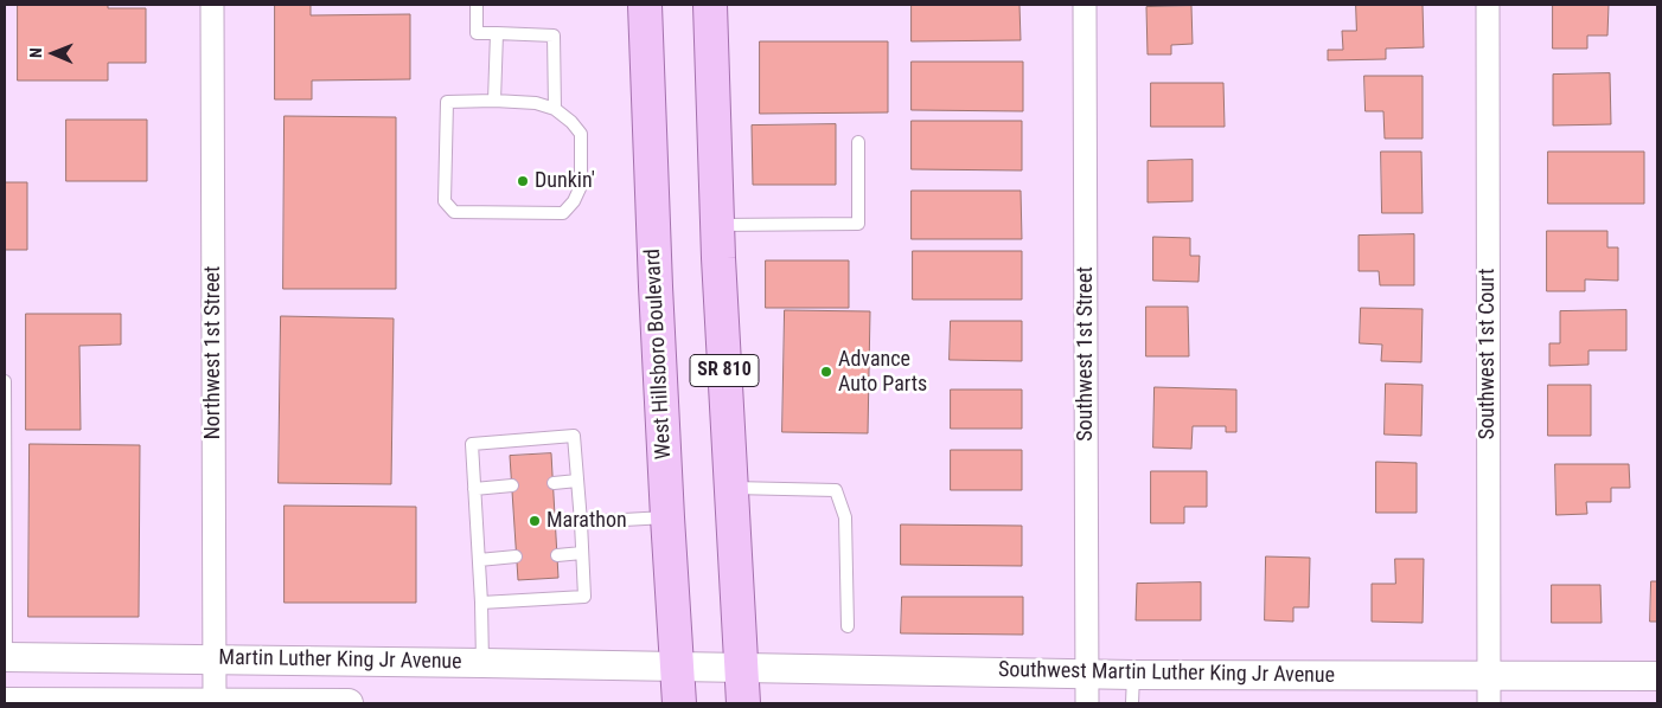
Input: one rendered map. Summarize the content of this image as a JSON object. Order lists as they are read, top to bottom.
{
  "streets": {
    "main road": ["West Hillsboro Boulevard", "SR 810"],
    "street": [
      "Northwest 1st Street",
      "Southwest 1st Street",
      "Southwest 1st Court",
      "Martin Luther King Jr Avenue",
      "Southwest Martin Luther King Jr Avenue"
    ]
  },
  "crossings": [
    ["Northwest 1st Street", "Martin Luther King Jr Avenue"],
    ["West Hillsboro Boulevard", "Martin Luther King Jr Avenue"],
    ["West Hillsboro Boulevard", "Southwest Martin Luther King Jr Avenue"],
    ["Southwest 1st Street", "Southwest Martin Luther King Jr Avenue"],
    ["Southwest 1st Court", "Southwest Martin Luther King Jr Avenue"],
    ["SR 810", "Southwest Martin Luther King Jr Avenue"],
    ["Martin Luther King Jr Avenue", "Southwest Martin Luther King Jr Avenue"]
  ],
  "places": ["Dunkin'", "Advance Auto Parts", "Marathon"],
  "north": "left"
}
